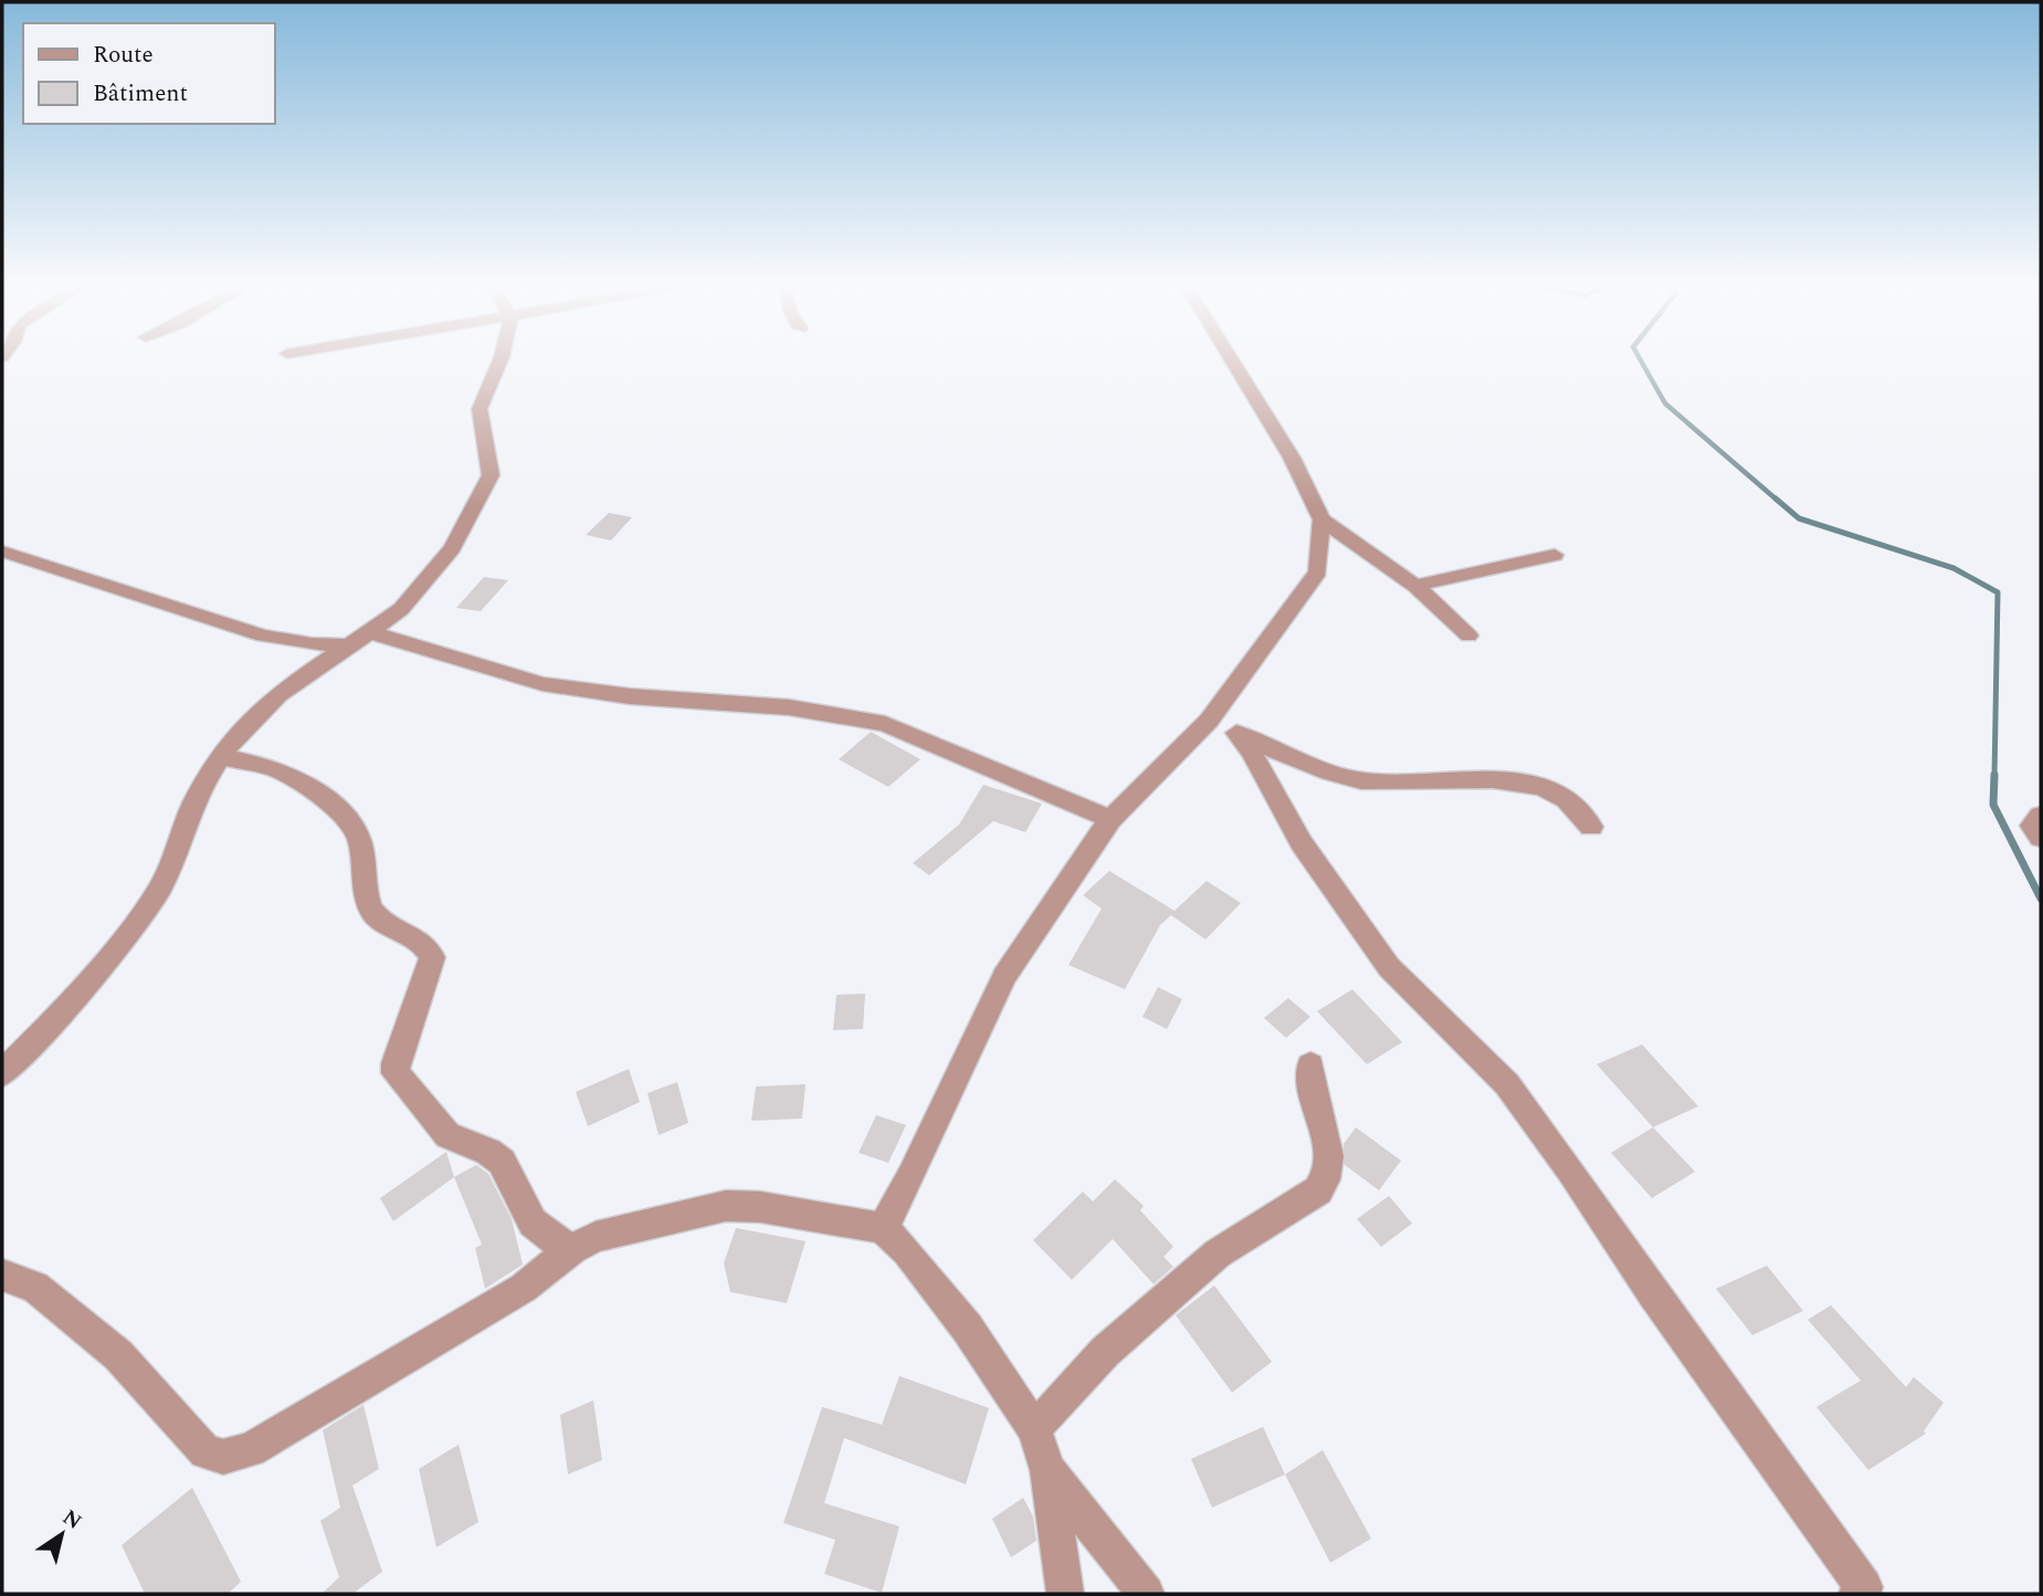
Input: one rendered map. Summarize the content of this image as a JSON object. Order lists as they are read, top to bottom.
{
  "legend": ["Route", "Bâtiment"],
  "north": "top right"
}
